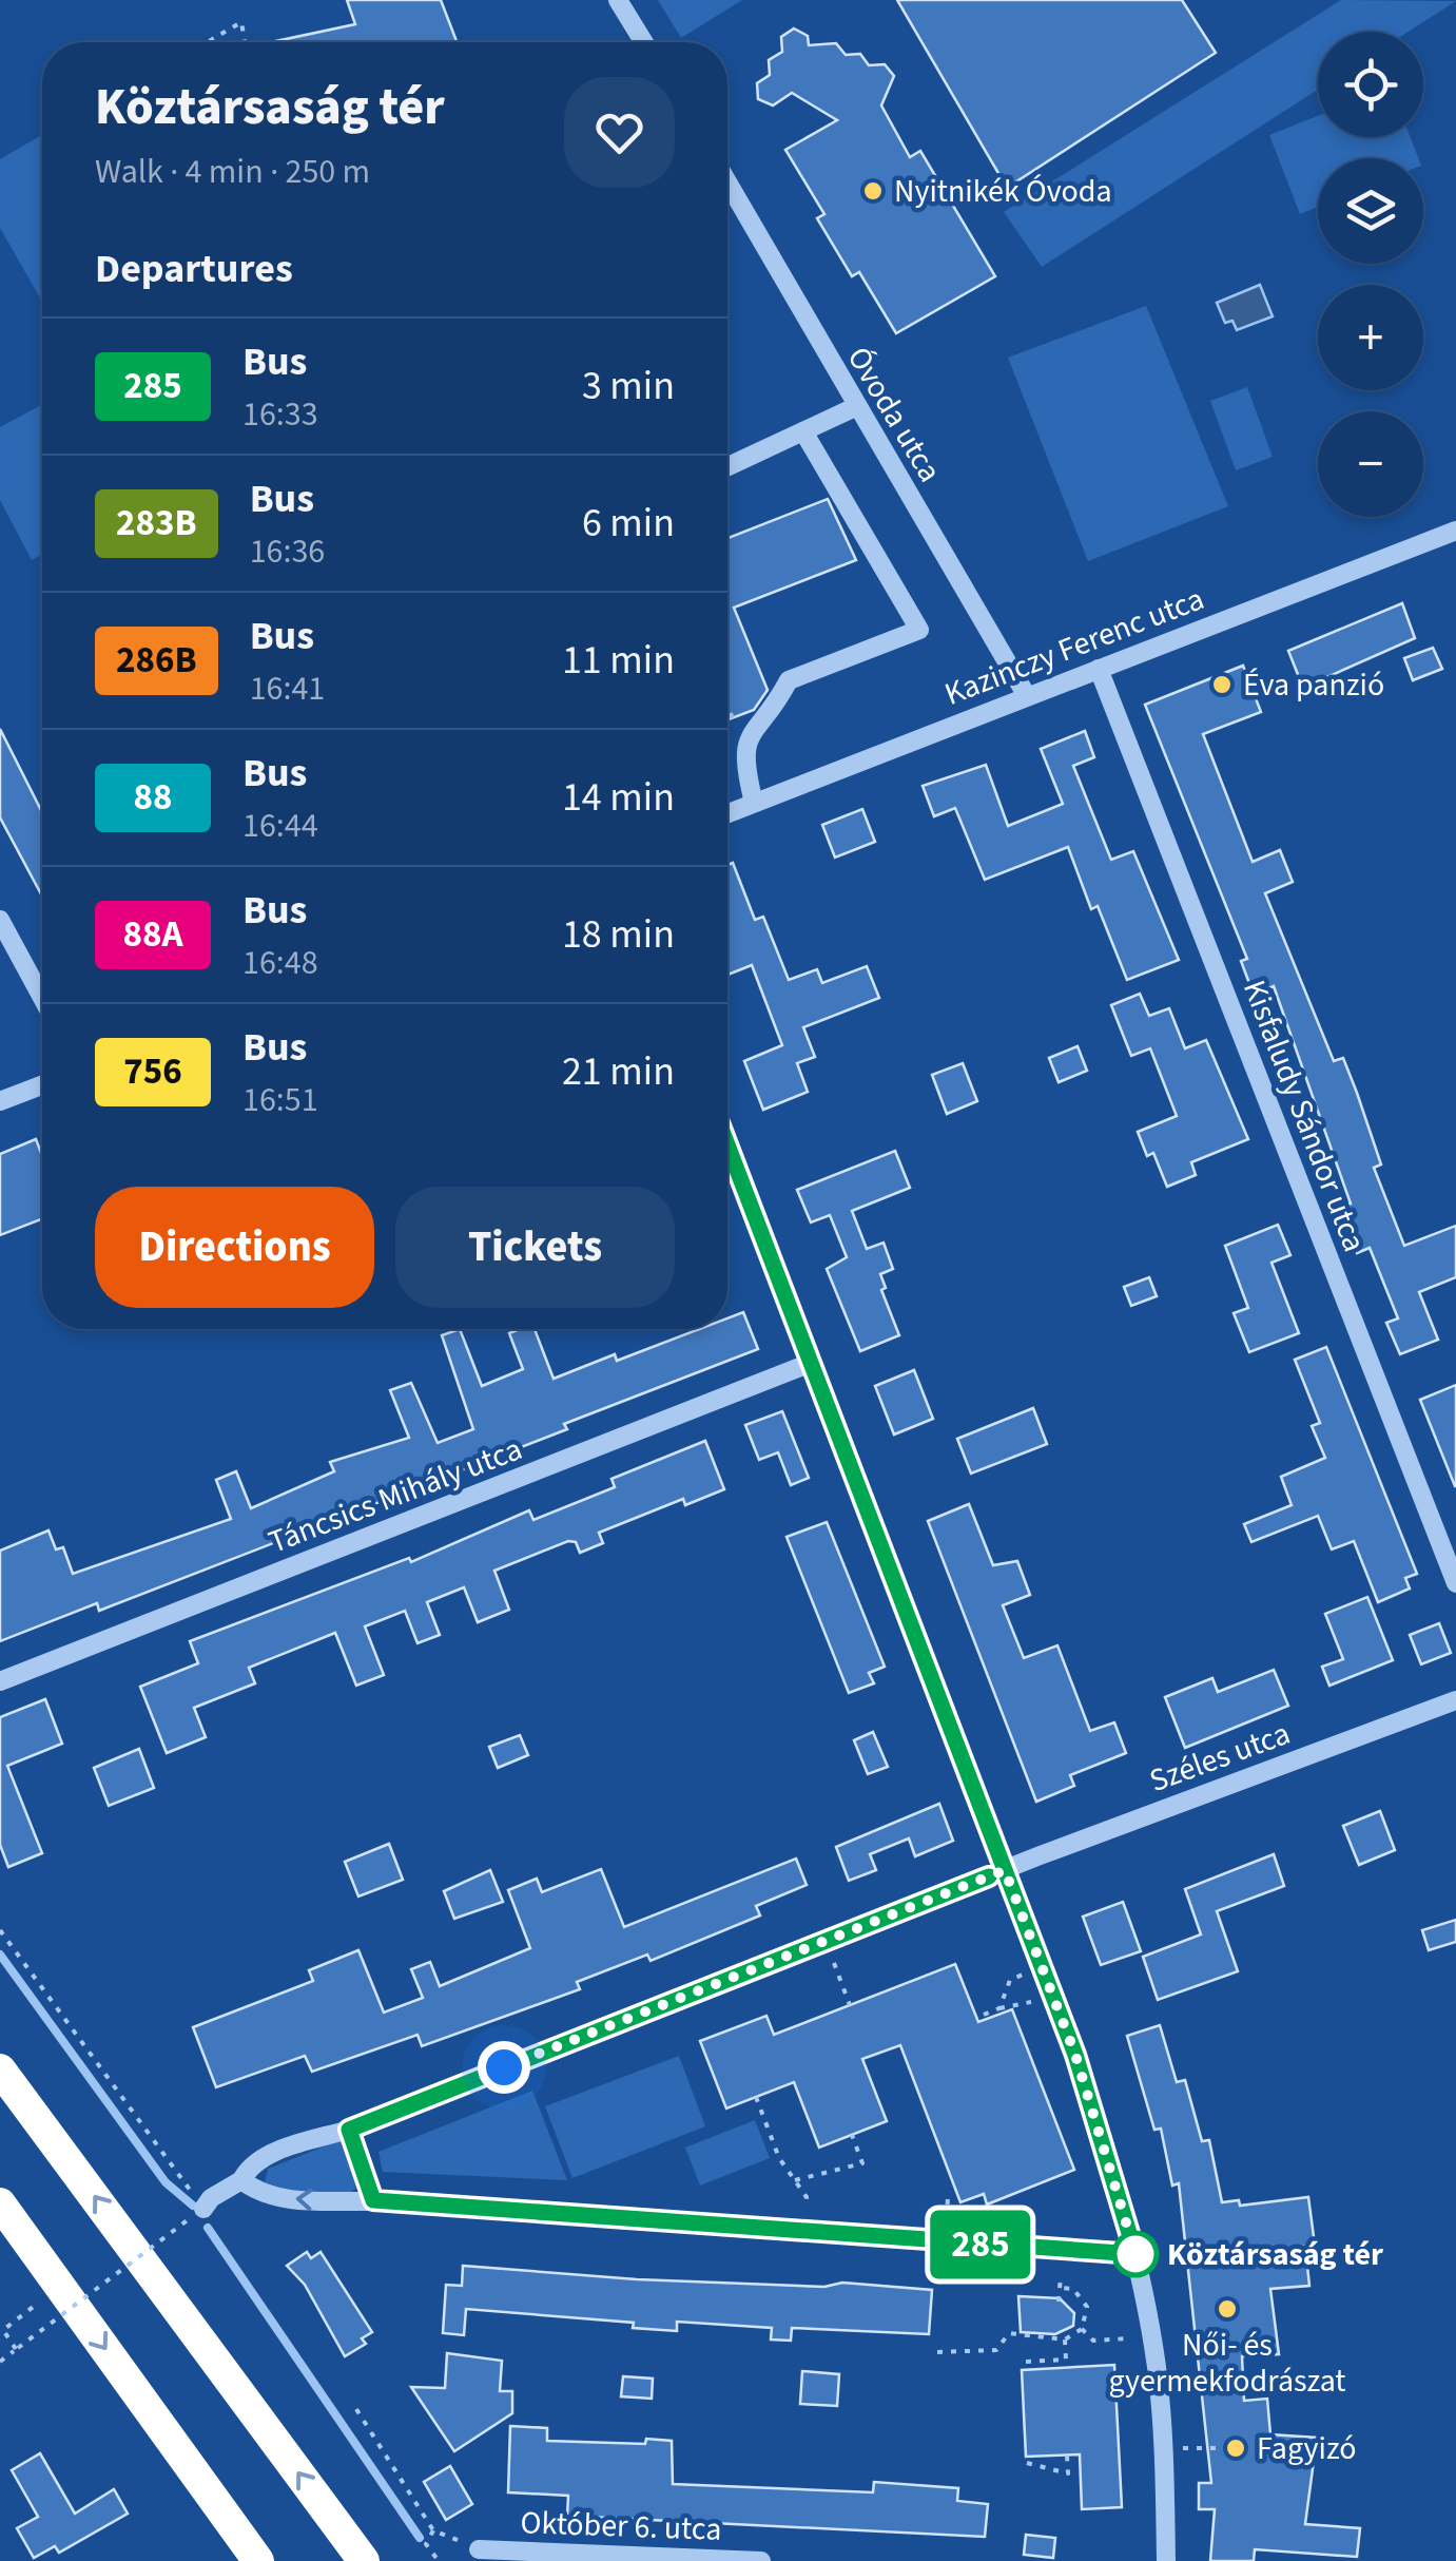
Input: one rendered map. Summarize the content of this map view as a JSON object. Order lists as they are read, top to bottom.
{
  "streets": {
    "street": [
      "Óvoda utca",
      "Kazinczy Ferenc utca",
      "Kisfaludy Sándor utca",
      "Táncsics Mihály utca",
      "Széles utca",
      "Október 6. utca"
    ]
  },
  "crossings": [
    ["Óvoda utca", "Kazinczy Ferenc utca"],
    ["Kazinczy Ferenc utca", "Kisfaludy Sándor utca"]
  ],
  "places": [
    "Nyitnikék Óvoda",
    "Éva panzió",
    "Köztársaság tér",
    "Női- és gyermekfodrászat",
    "Fagyizó"
  ],
  "lines": ["bus line 285"],
  "page": {
    "on_map": "285",
    "map_buttons": ["+", "−"],
    "heading": [
      ["Köztársaság tér", "Walk · 4 min · 250 m"],
      "Departures"
    ],
    "list": [
      {
        "mark": "285",
        "name": "Bus",
        "note": "16:33",
        "value": "3 min"
      },
      {
        "mark": "283B",
        "name": "Bus",
        "note": "16:36",
        "value": "6 min"
      },
      {
        "mark": "286B",
        "name": "Bus",
        "note": "16:41",
        "value": "11 min"
      },
      {
        "mark": "88",
        "name": "Bus",
        "note": "16:44",
        "value": "14 min"
      },
      {
        "mark": "88A",
        "name": "Bus",
        "note": "16:48",
        "value": "18 min"
      },
      {
        "mark": "756",
        "name": "Bus",
        "note": "16:51",
        "value": "21 min"
      }
    ],
    "buttons": ["Directions", "Tickets"]
  }
}
